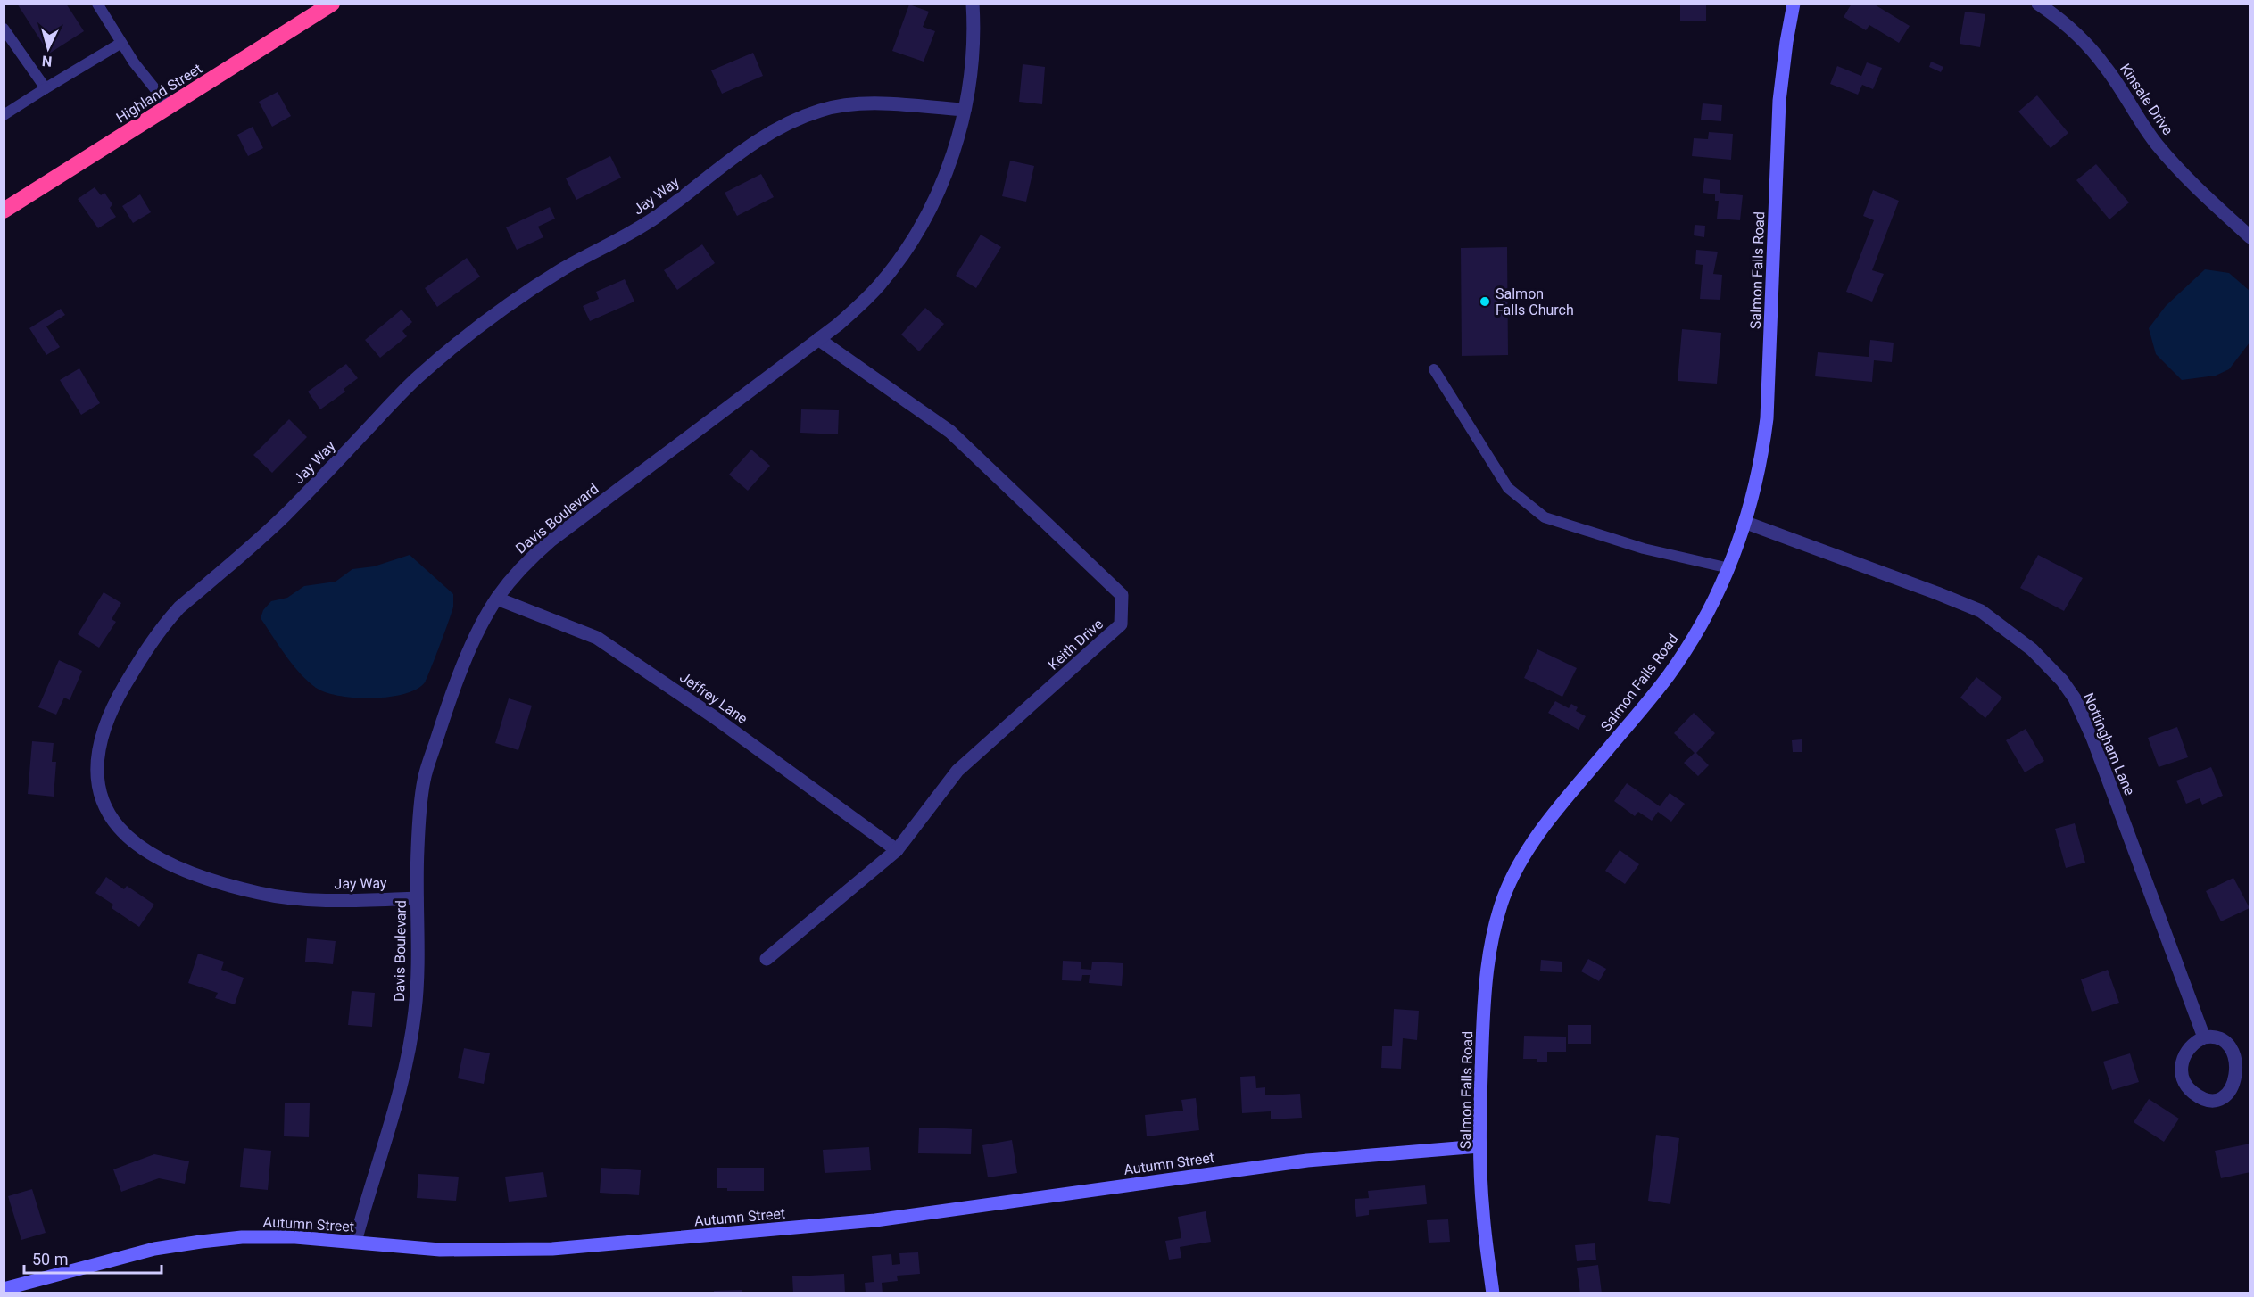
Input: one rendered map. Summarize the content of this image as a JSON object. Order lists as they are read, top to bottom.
{
  "streets": {
    "highway": ["Highland Street"],
    "street": [
      "Kinsale Drive",
      "Jay Way",
      "Salmon Falls Road",
      "Davis Boulevard",
      "Keith Drive",
      "Jeffrey Lane",
      "Nottingham Lane",
      "Autumn Street"
    ]
  },
  "crossings": [
    ["Jay Way", "Davis Boulevard"],
    ["Salmon Falls Road", "Nottingham Lane"],
    ["Salmon Falls Road", "Autumn Street"],
    ["Davis Boulevard", "Keith Drive"],
    ["Davis Boulevard", "Jeffrey Lane"],
    ["Davis Boulevard", "Autumn Street"],
    ["Keith Drive", "Jeffrey Lane"]
  ],
  "places": ["Salmon Falls Church"],
  "scale_bar": "50 m",
  "north": "bottom"
}
